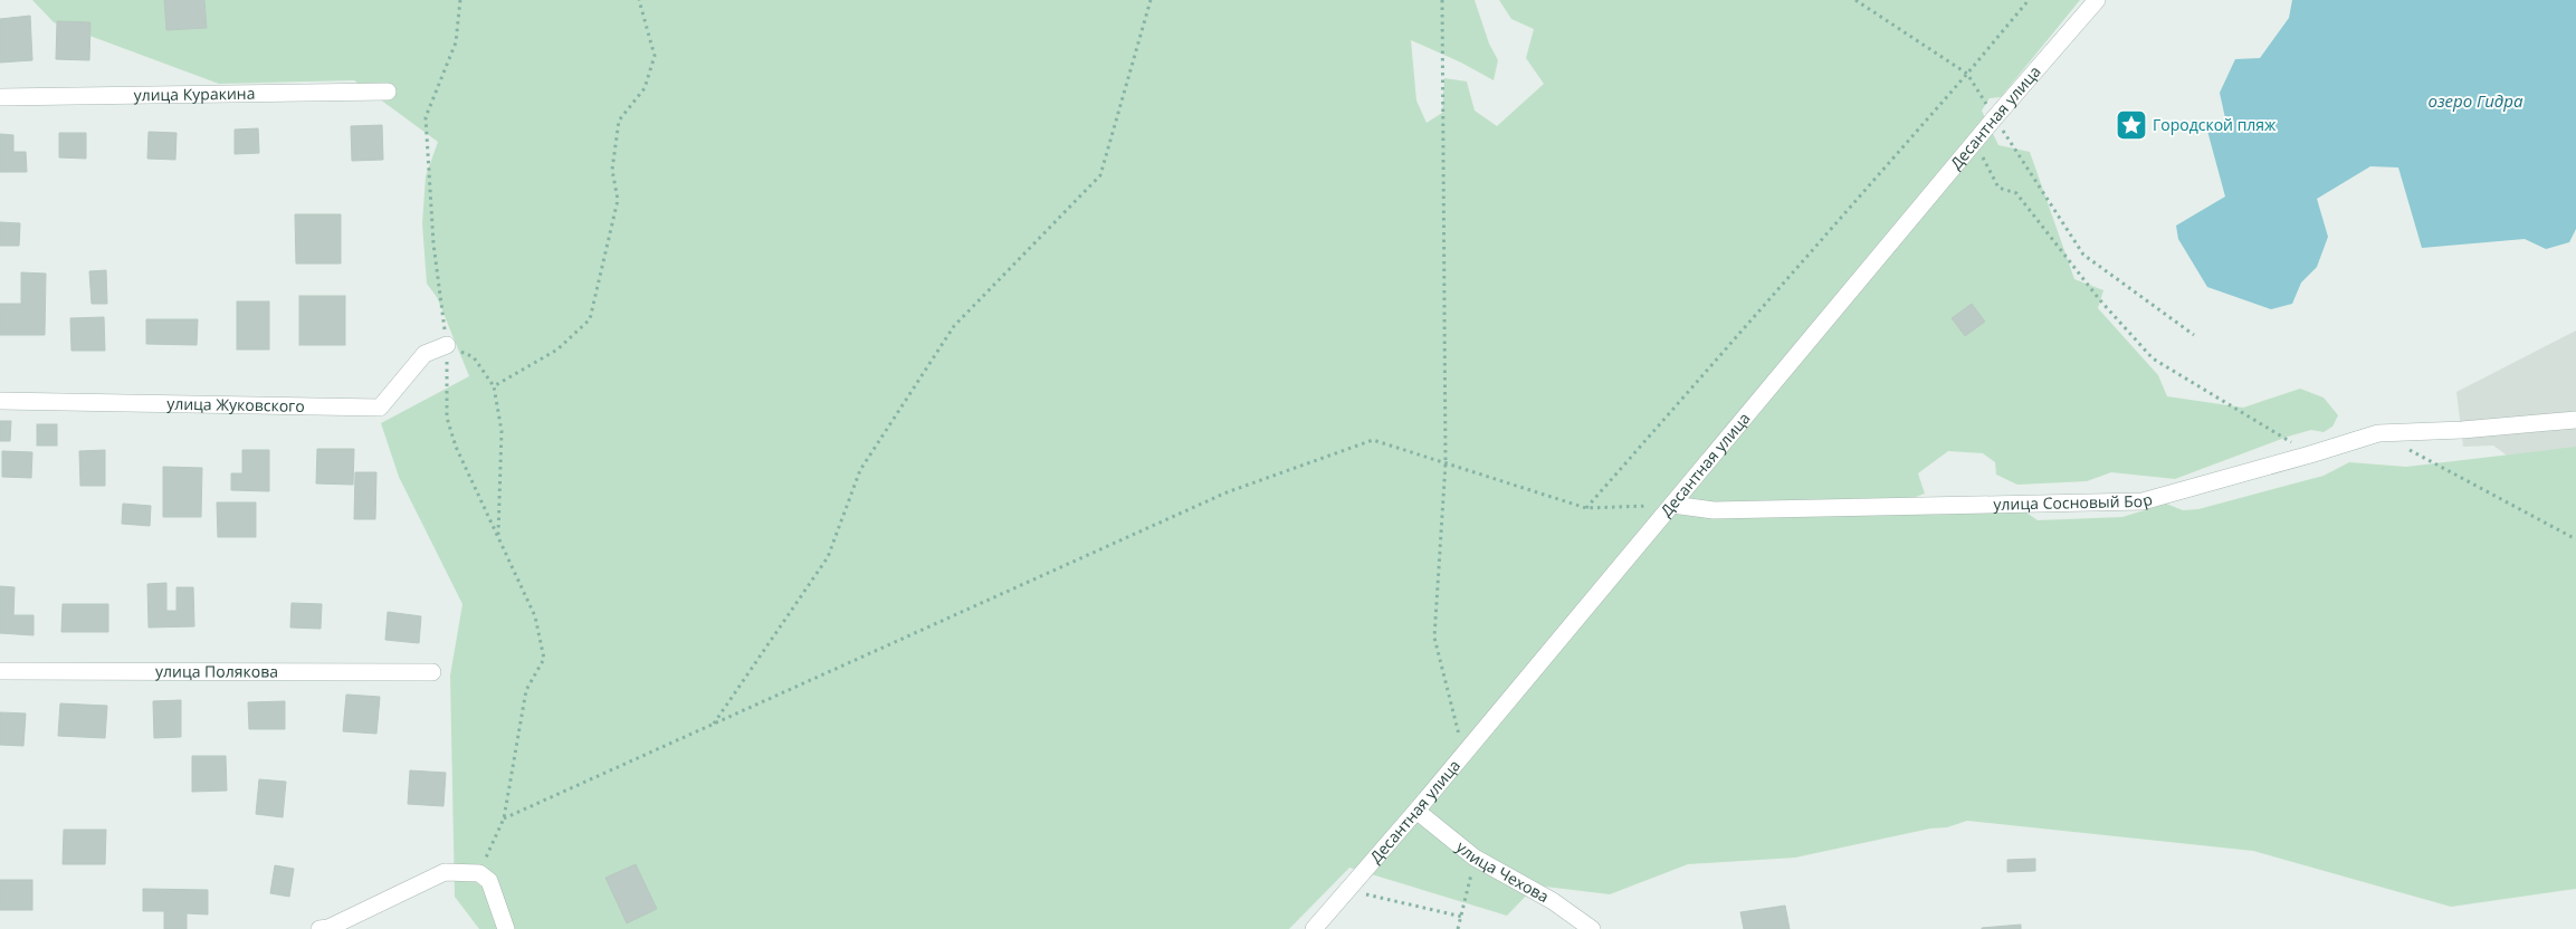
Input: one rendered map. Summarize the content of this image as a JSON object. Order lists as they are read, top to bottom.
{
  "streets": {
    "street": [
      "улица Куракина",
      "Десантная улица",
      "улица Жуковского",
      "улица Сосновый Бор",
      "улица Полякова",
      "улица Чехова"
    ]
  },
  "crossings": [
    ["Десантная улица", "улица Сосновый Бор"],
    ["Десантная улица", "улица Чехова"]
  ],
  "water": ["озеро Гидра"],
  "places": {
    "place": ["Городской пляж"]
  }
}
